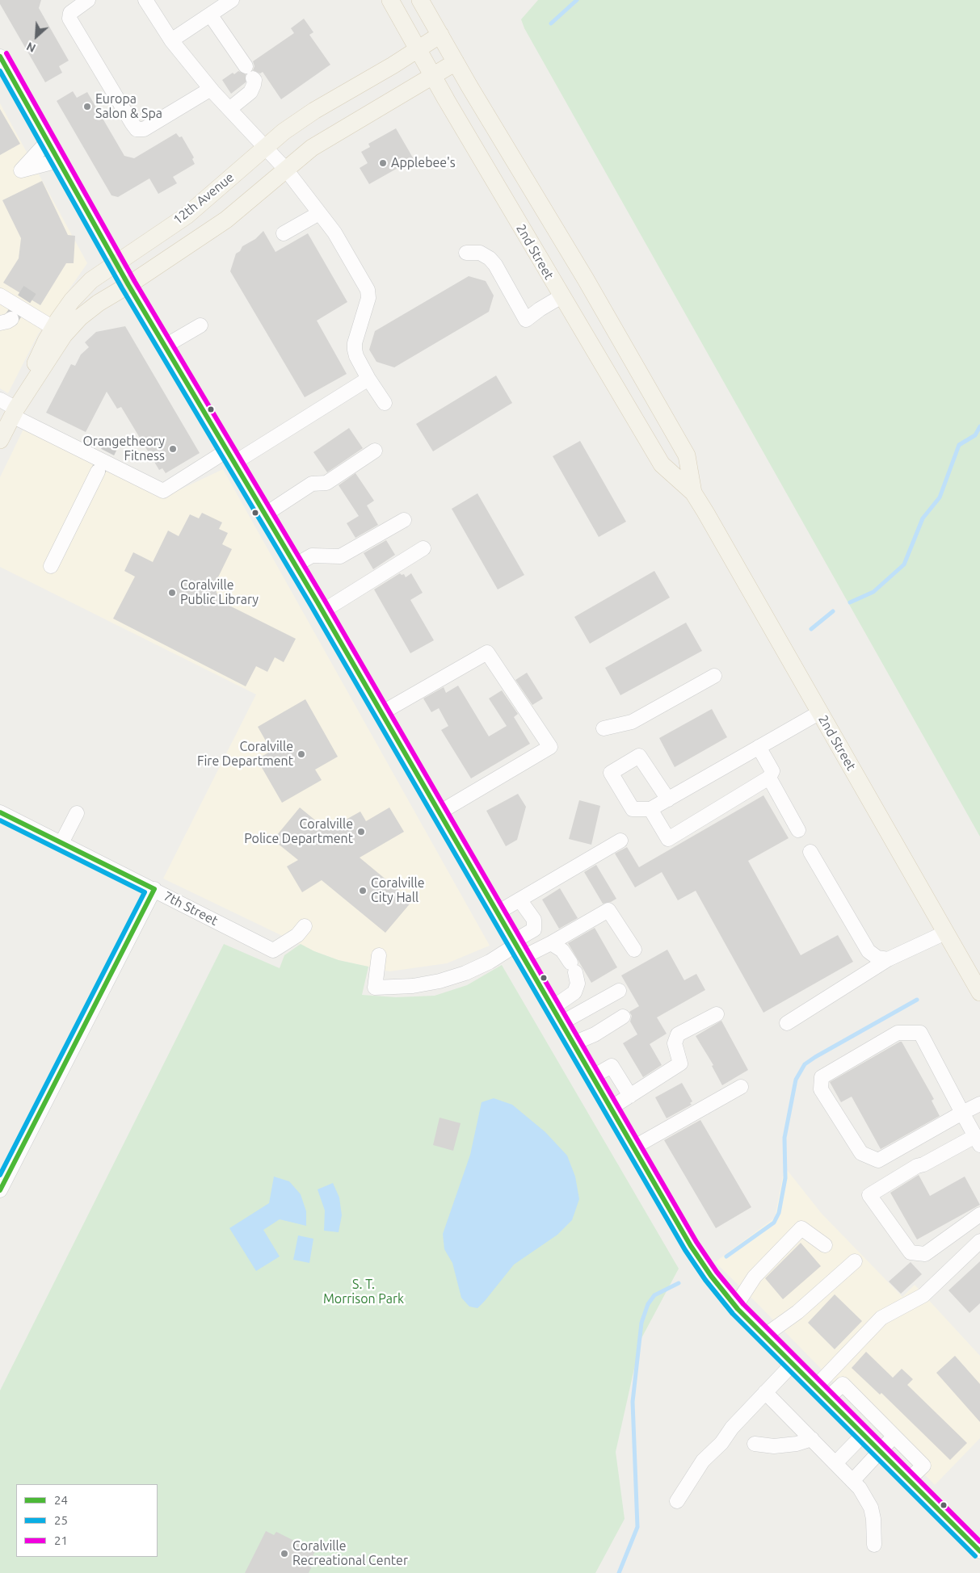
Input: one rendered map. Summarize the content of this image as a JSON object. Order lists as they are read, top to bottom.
{
  "streets": {
    "main road": ["12th Avenue", "2nd Street"],
    "street": ["7th Street"]
  },
  "crossings": [
    ["12th Avenue", "2nd Street"]
  ],
  "parks": ["S. T. Morrison Park"],
  "places": [
    "Europa Salon & Spa",
    "Applebee's",
    "Orangetheory Fitness",
    "Coralville Public Library",
    "Coralville Fire Department",
    "Coralville Police Department",
    "Coralville City Hall",
    "Coralville Recreational Center"
  ],
  "lines": ["transit line 21", "transit line 24", "transit line 25"],
  "legend": ["24", "25", "21"],
  "north": "bottom left"
}
